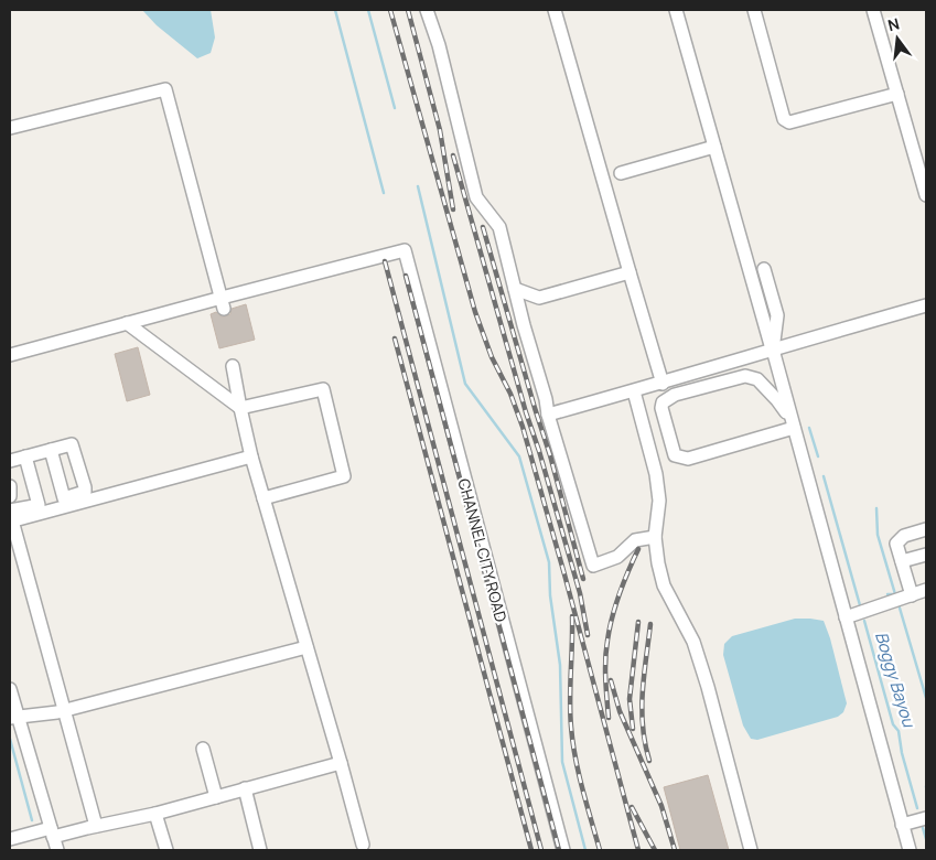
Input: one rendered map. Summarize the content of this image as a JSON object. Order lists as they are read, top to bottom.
{
  "streets": {
    "lane": ["CHANNEL CITY ROAD"]
  },
  "water": ["Boggy Bayou"],
  "north": "top"
}
